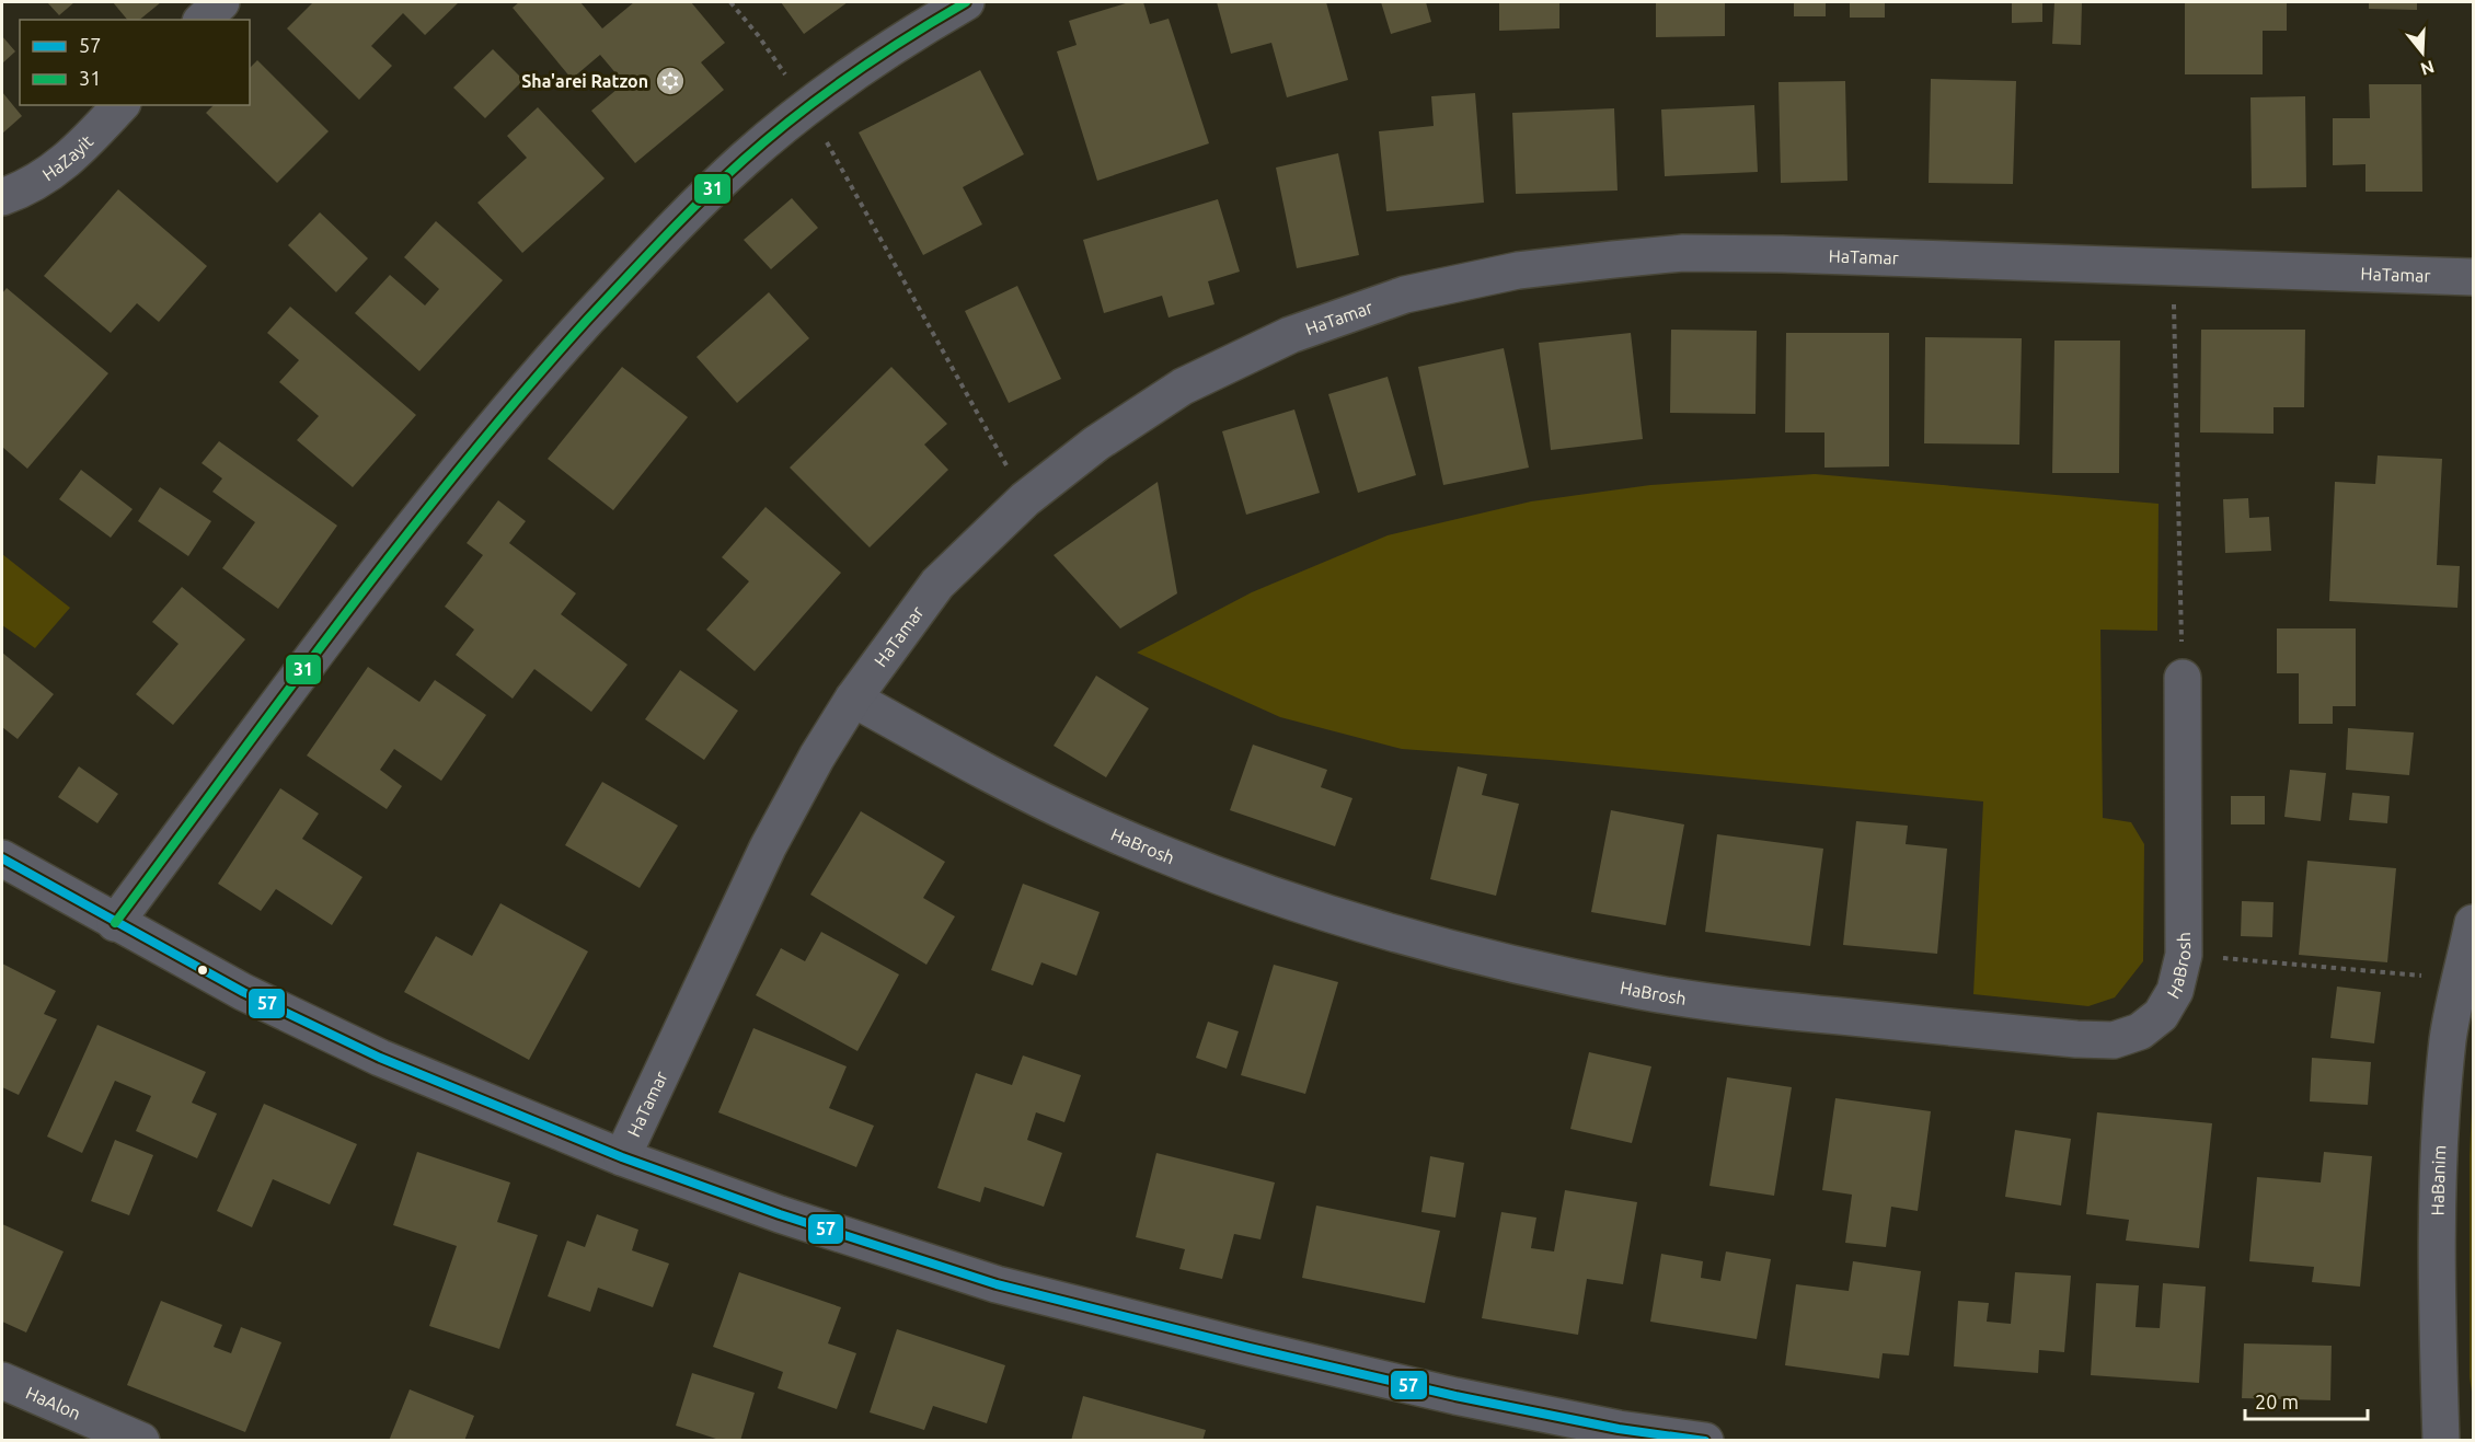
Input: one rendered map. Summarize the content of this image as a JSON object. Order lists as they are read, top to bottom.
{
  "streets": {
    "street": [
      "HaZayit",
      "HaTamar",
      "HaBrosh",
      "HaBanim",
      "HaAlon"
    ]
  },
  "crossings": [
    ["HaTamar", "HaBrosh"]
  ],
  "places": {
    "synagogue": ["Sha'arei Ratzon"]
  },
  "lines": ["transit line 31", "transit line 57"],
  "legend": ["57", "31"],
  "scale_bar": "20 m",
  "north": "bottom"
}
